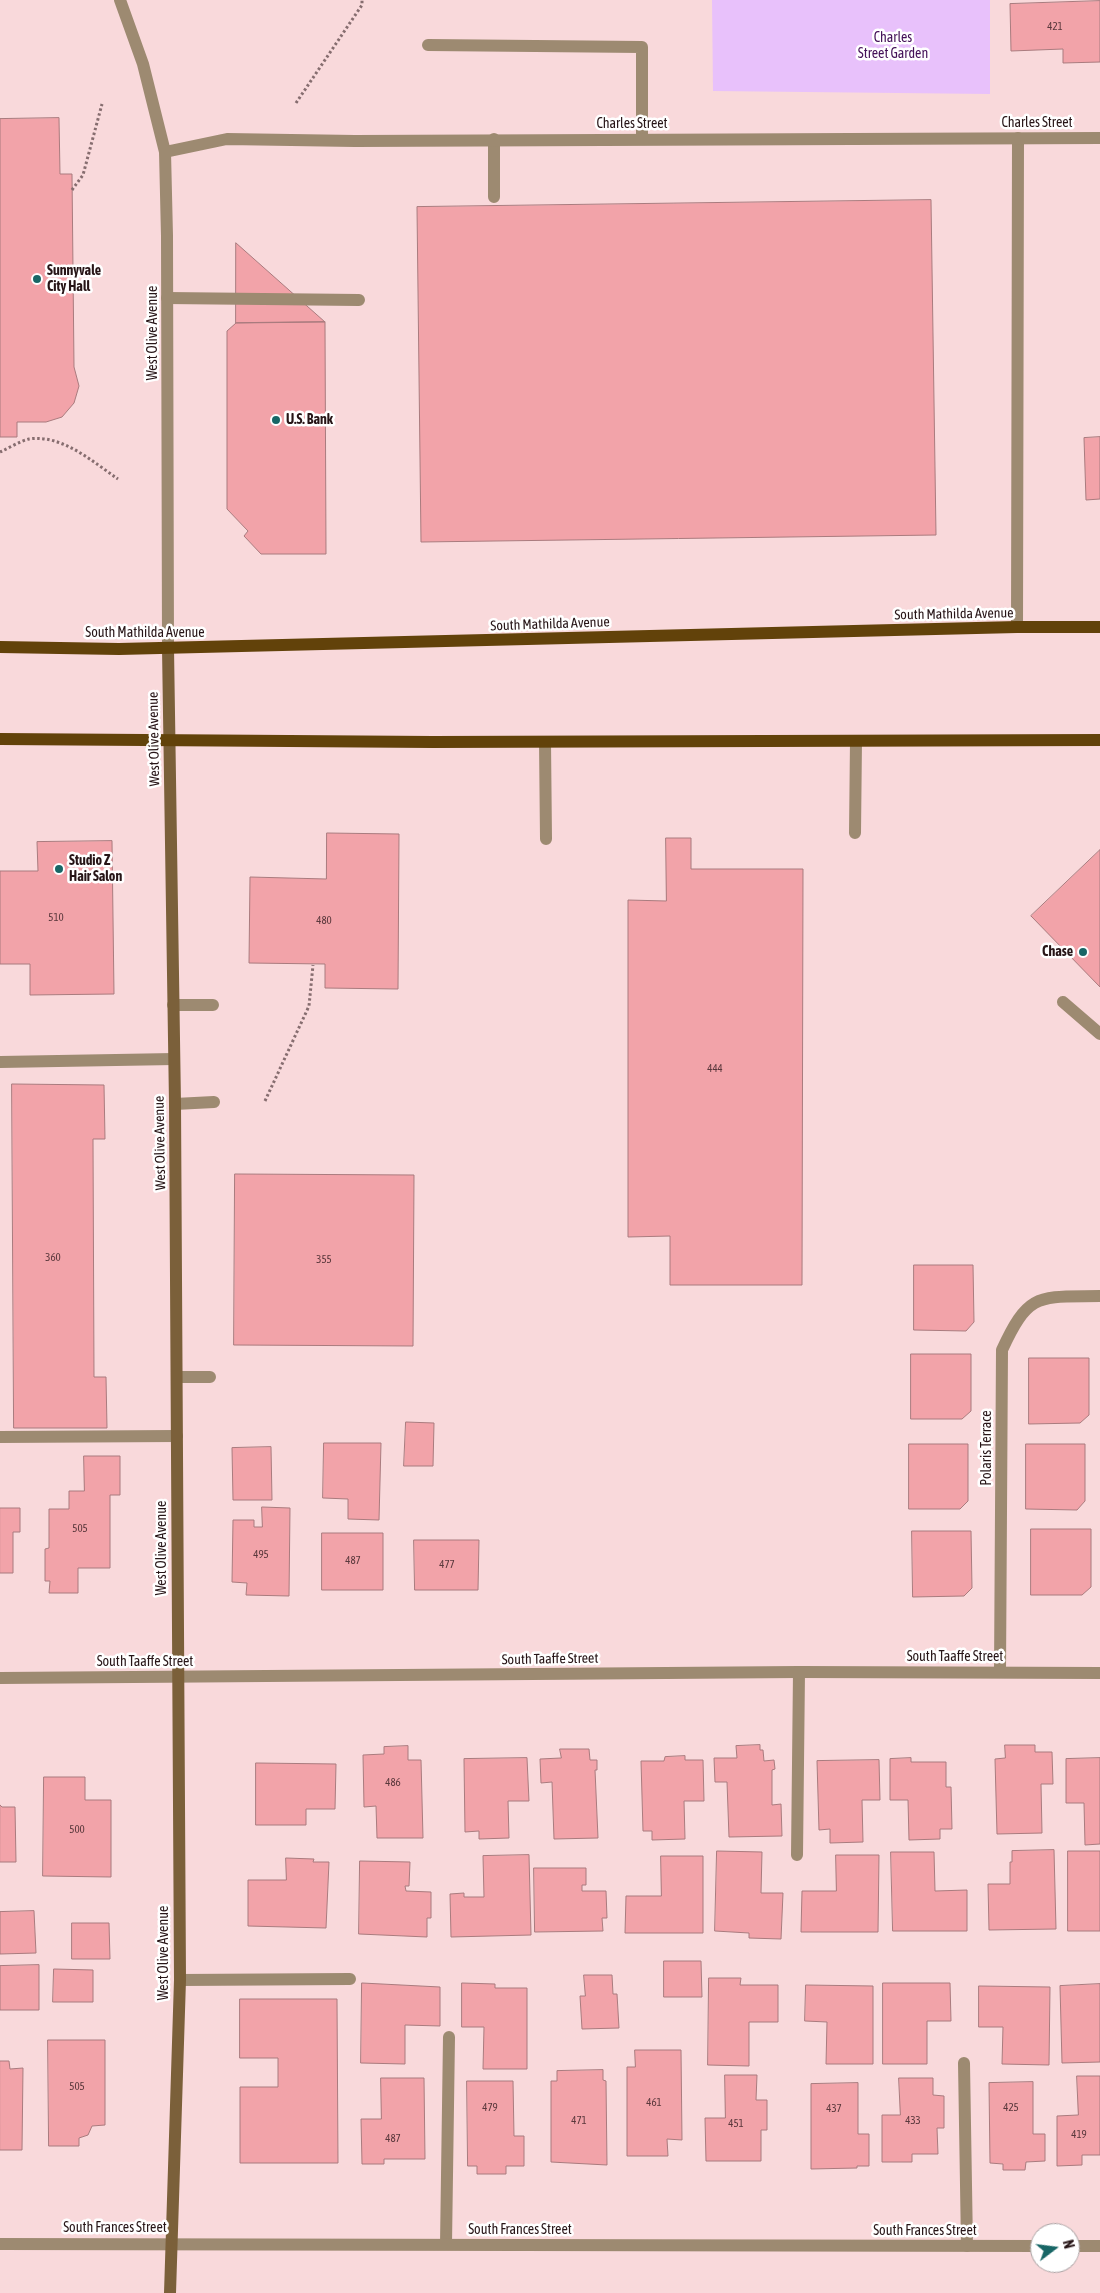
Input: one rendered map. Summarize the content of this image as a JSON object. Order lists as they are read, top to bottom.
{
  "streets": {
    "main road": ["South Mathilda Avenue"],
    "street": [
      "Charles Street",
      "West Olive Avenue",
      "Polaris Terrace",
      "South Taaffe Street",
      "South Frances Street"
    ]
  },
  "crossings": [
    ["Charles Street", "West Olive Avenue"],
    ["West Olive Avenue", "South Mathilda Avenue"],
    ["West Olive Avenue", "South Taaffe Street"],
    ["West Olive Avenue", "South Frances Street"],
    ["Polaris Terrace", "South Taaffe Street"]
  ],
  "parks": ["Charles Street Garden"],
  "places": [
    "Sunnyvale City Hall",
    "U.S. Bank",
    "Studio Z Hair Salon",
    "Chase"
  ],
  "house_numbers": [
    "421",
    "510",
    "480",
    "444",
    "360",
    "355",
    "505",
    "495",
    "487",
    "477",
    "486",
    "500",
    "505",
    "461",
    "479",
    "425",
    "437",
    "471",
    "433",
    "451",
    "419",
    "487"
  ],
  "north": "right"
}
